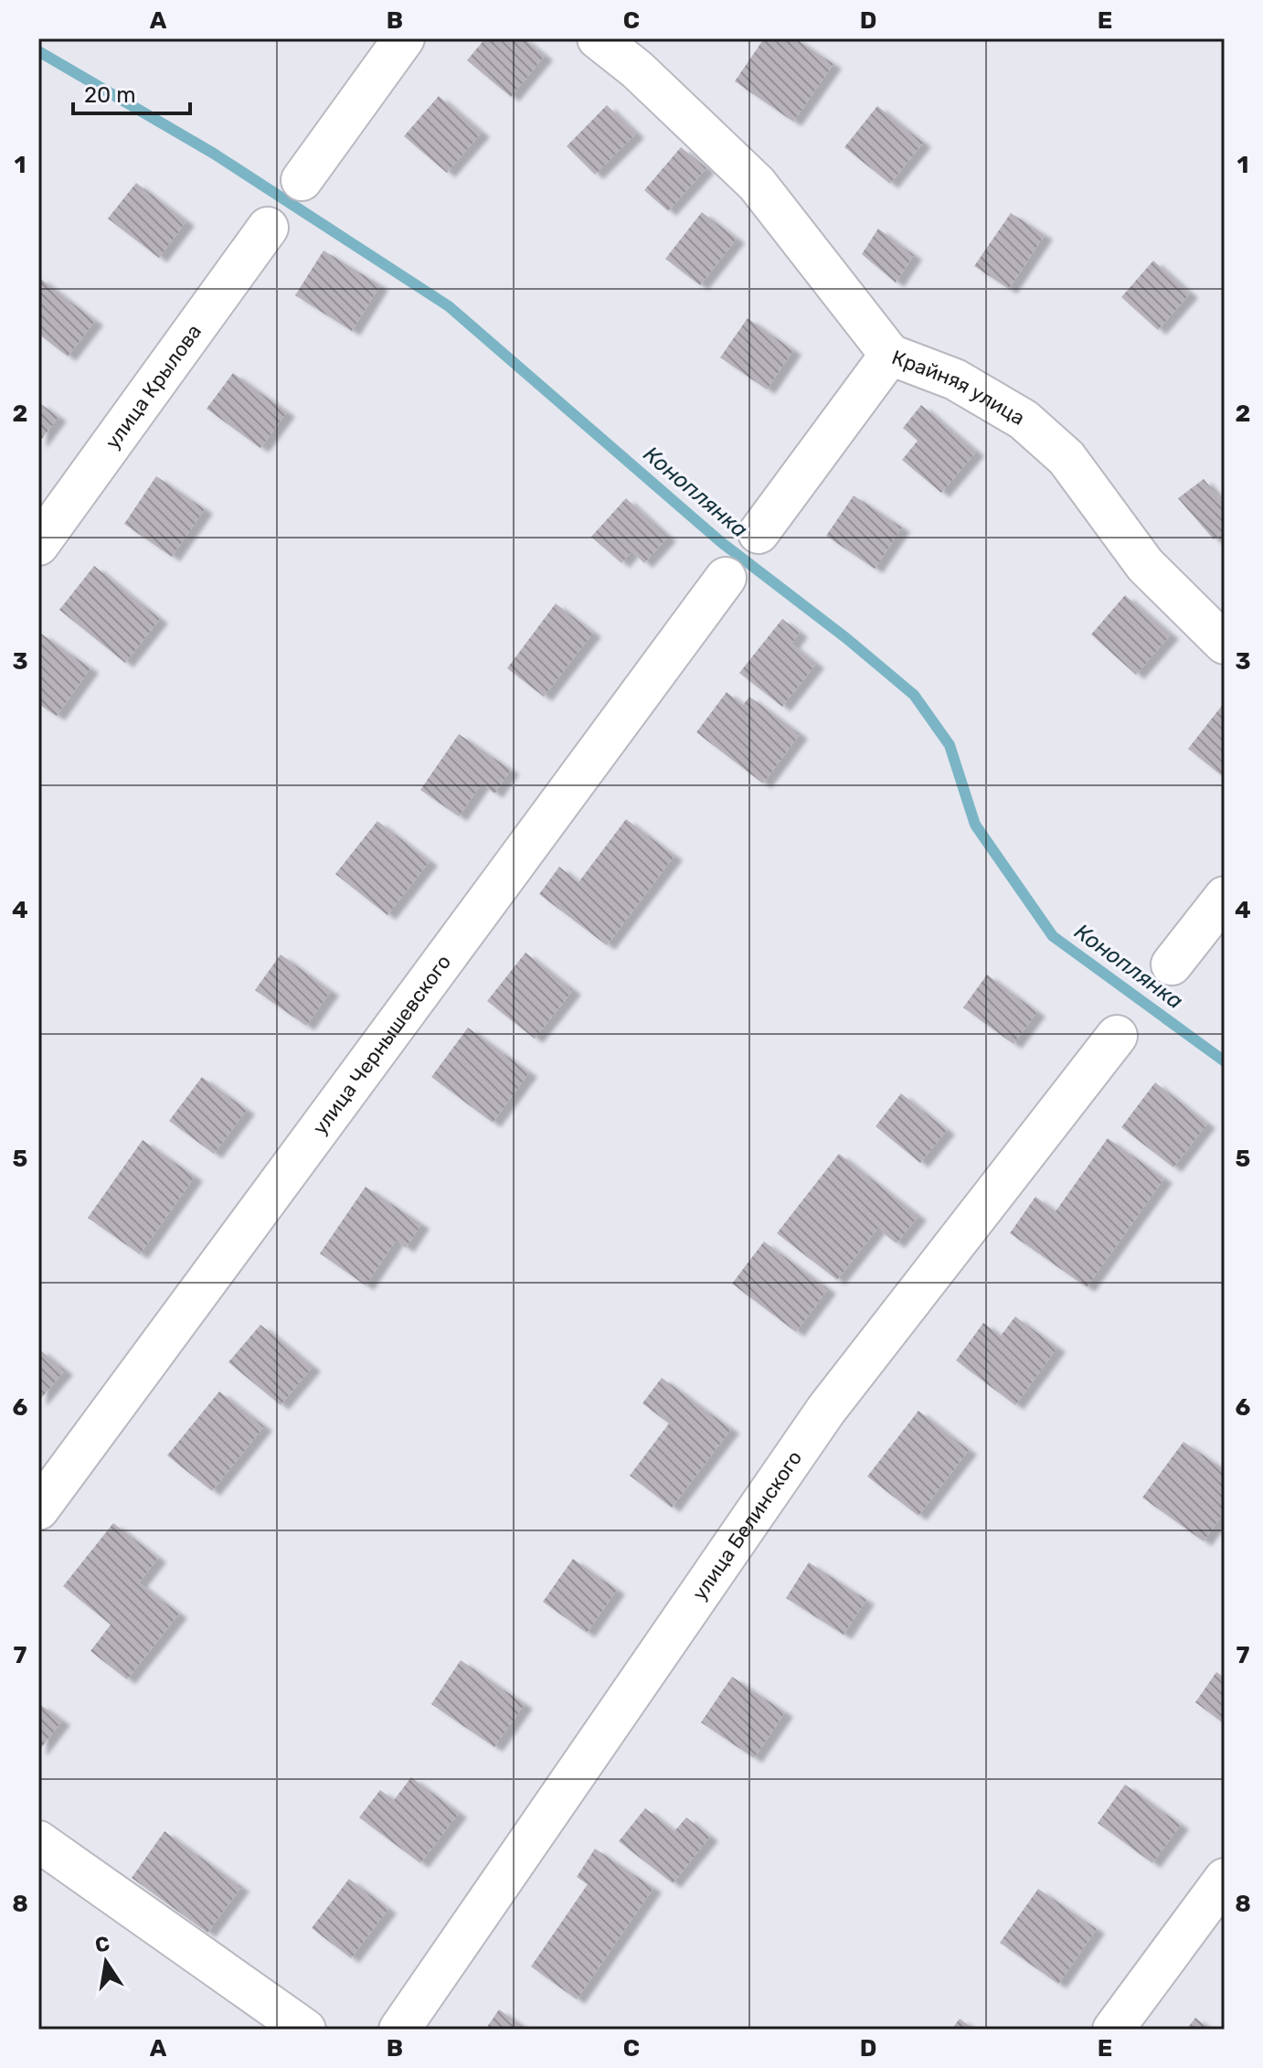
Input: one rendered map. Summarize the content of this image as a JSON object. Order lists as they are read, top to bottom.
{
  "streets": {
    "street": [
      "улица Крылова",
      "Крайняя улица",
      "улица Чернышевского",
      "улица Белинского"
    ]
  },
  "water": ["Коноплянка"],
  "scale_bar": "20 m",
  "north": "top",
  "grid": {
    "columns": [
      "A",
      "B",
      "C",
      "D",
      "E"
    ],
    "rows": [
      "1",
      "2",
      "3",
      "4",
      "5",
      "6",
      "7",
      "8"
    ]
  }
}
